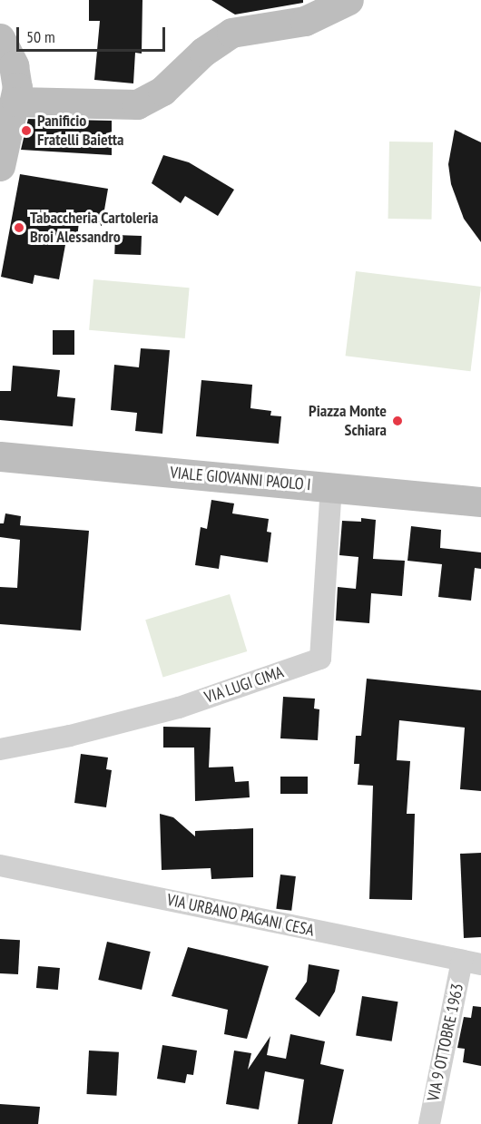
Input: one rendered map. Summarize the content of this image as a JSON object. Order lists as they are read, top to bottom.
{
  "streets": {
    "street": [
      "VIALE GIOVANNI PAOLO I",
      "VIA LUGI CIMA",
      "VIA URBANO PAGANI CESA",
      "VIA 9 OTTOBRE 1963"
    ]
  },
  "crossings": [
    ["VIALE GIOVANNI PAOLO I", "VIA LUGI CIMA"],
    ["VIA URBANO PAGANI CESA", "VIA 9 OTTOBRE 1963"]
  ],
  "places": ["Panificio Fratelli Baietta", "Tabaccheria Cartoleria Broi Alessandro", "Piazza Monte Schiara"],
  "scale_bar": "50 m"
}
